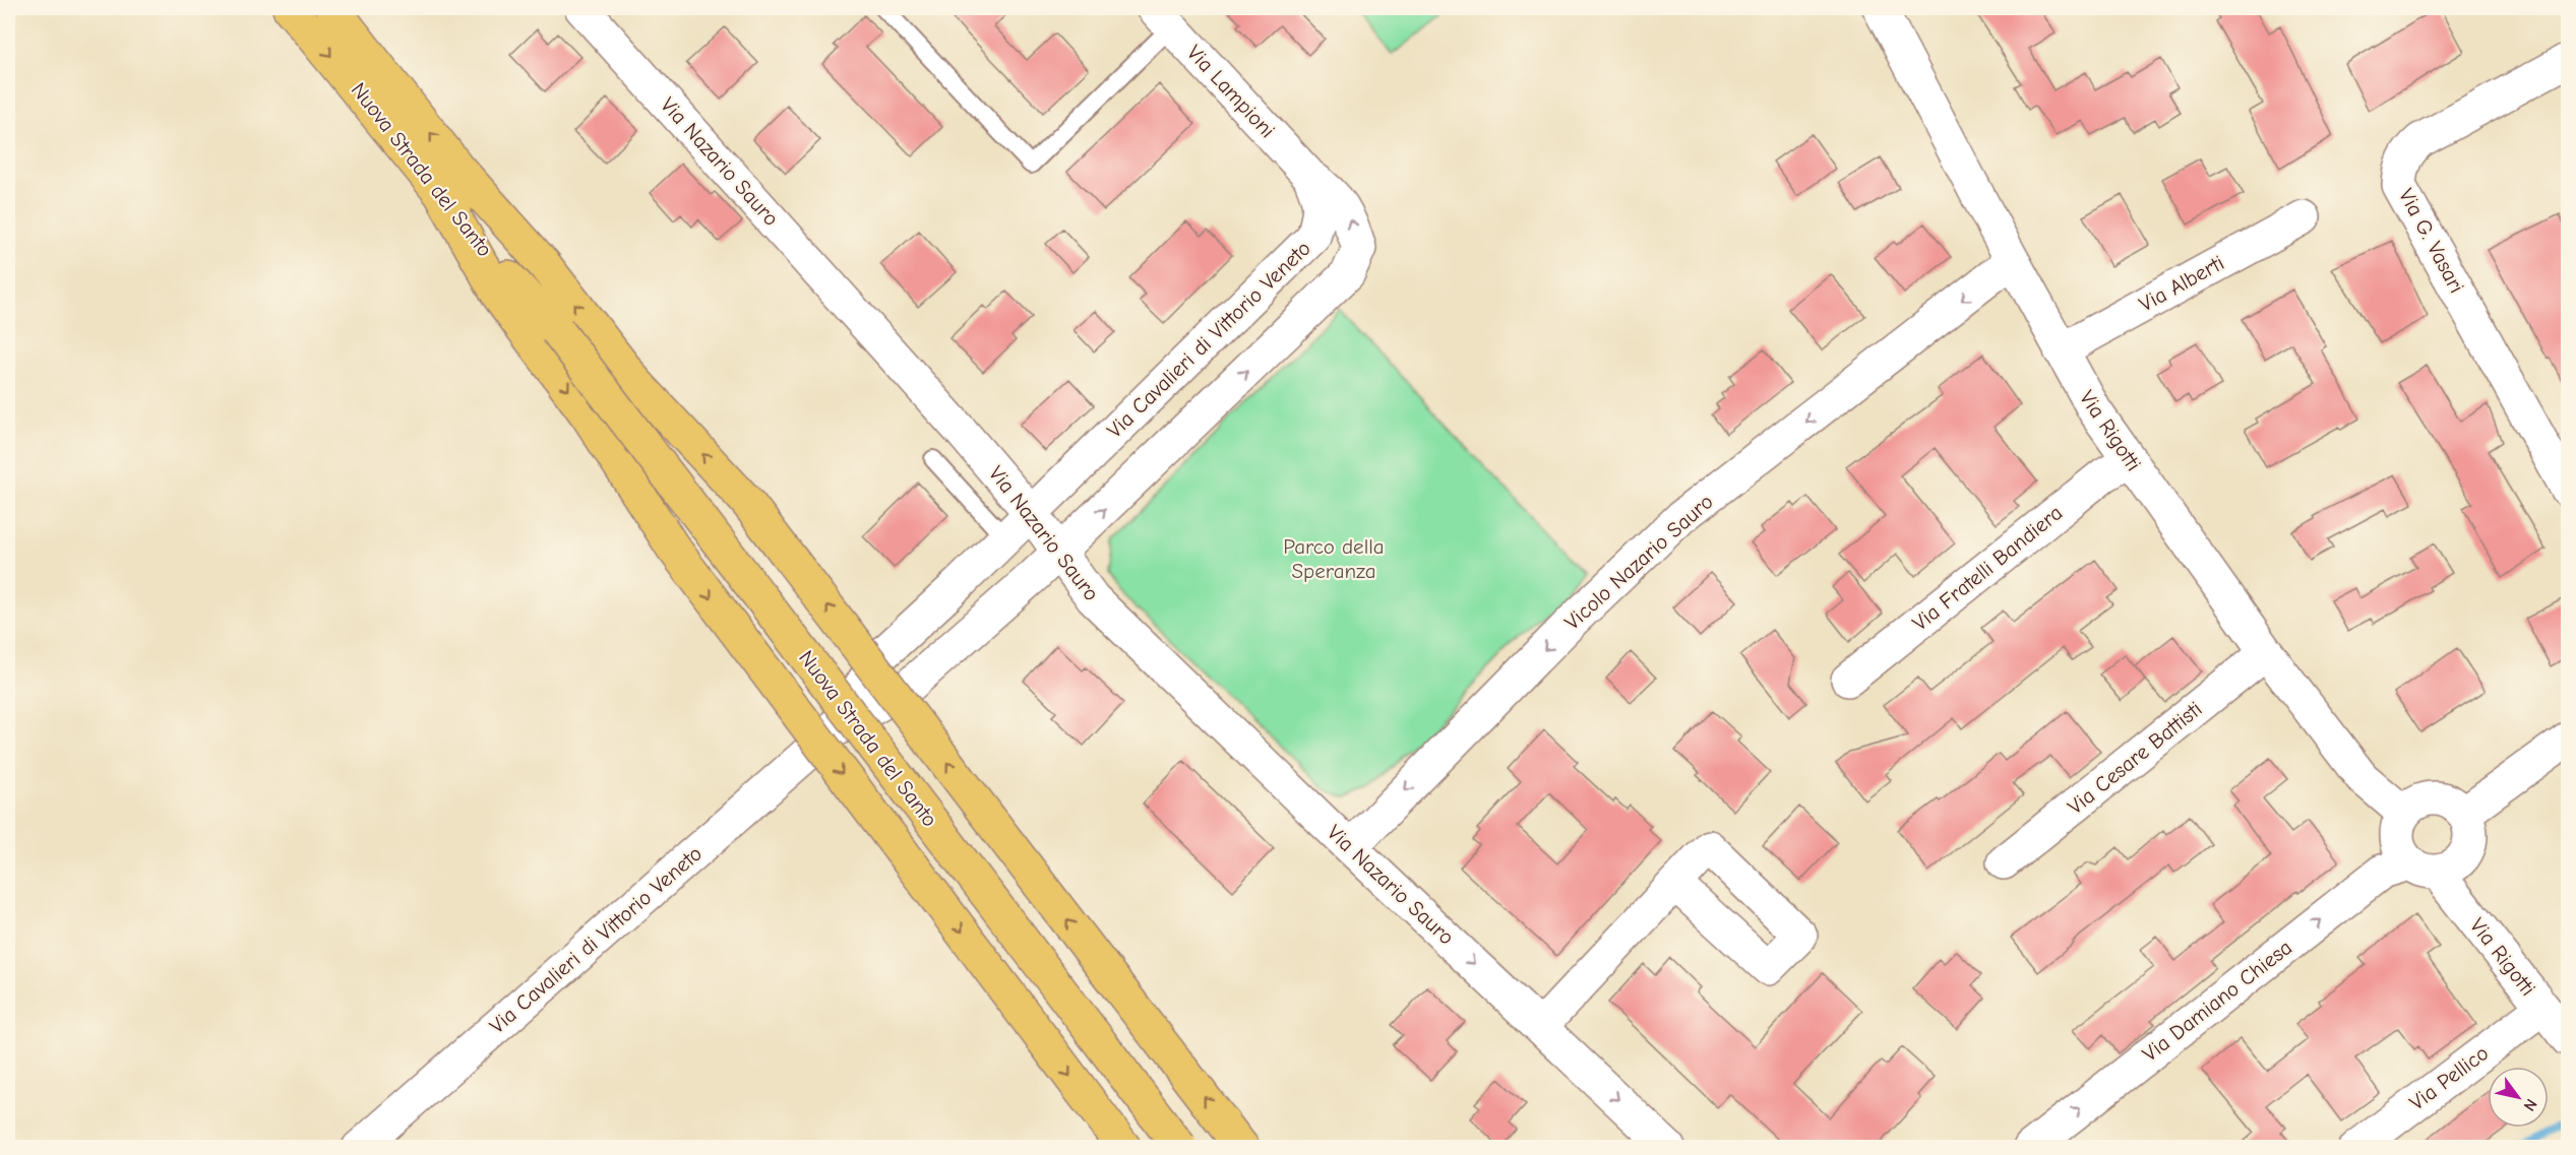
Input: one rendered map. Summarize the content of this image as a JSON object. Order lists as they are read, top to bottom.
{
  "streets": {
    "highway": ["Nuova Strada del Santo"],
    "street": [
      "Via Lampioni",
      "Via Nazario Sauro",
      "Via G. Vasari",
      "Via Alberti",
      "Via Cavalieri di Vittorio Veneto",
      "Via Rigotti",
      "Vicolo Nazario Sauro",
      "Via Fratelli Bandiera",
      "Via Cesare Battisti",
      "Via Damiano Chiesa",
      "Via Pellico"
    ]
  },
  "crossings": [
    ["Via Lampioni", "Via Cavalieri di Vittorio Veneto"],
    ["Via Nazario Sauro", "Via Cavalieri di Vittorio Veneto"],
    ["Via Nazario Sauro", "Vicolo Nazario Sauro"],
    ["Via Alberti", "Via Rigotti"],
    ["Via Rigotti", "Vicolo Nazario Sauro"],
    ["Via Rigotti", "Via Fratelli Bandiera"],
    ["Via Rigotti", "Via Cesare Battisti"],
    ["Via Rigotti", "Via Damiano Chiesa"],
    ["Via Rigotti", "Via Pellico"]
  ],
  "one_way": ["Vicolo Nazario Sauro", "Via Damiano Chiesa"],
  "parks": ["Parco della Speranza"],
  "north": "bottom right"
}
